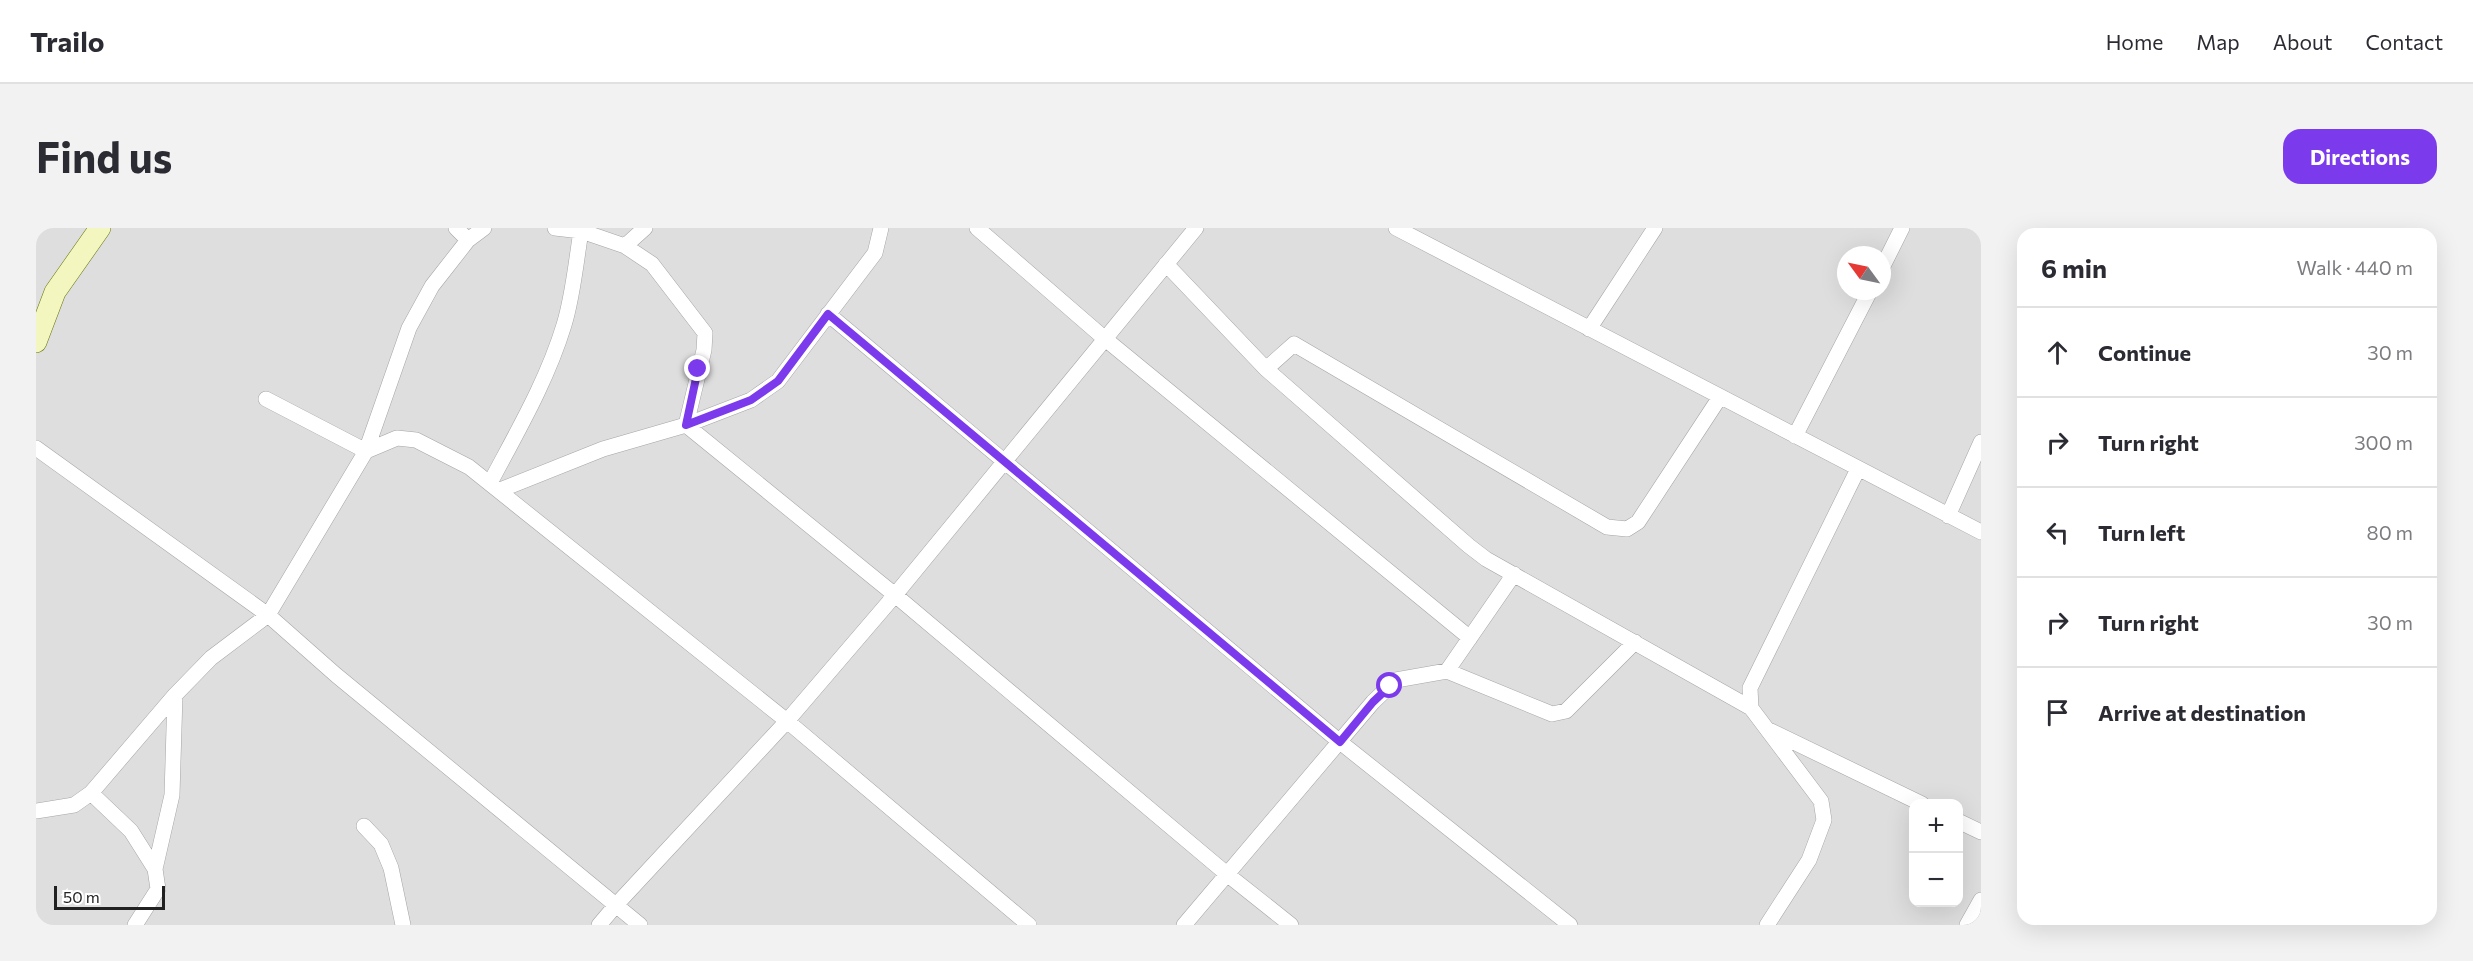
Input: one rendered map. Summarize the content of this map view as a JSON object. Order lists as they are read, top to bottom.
{
  "scale_bar": "50 m",
  "north": "top left",
  "page": {
    "header": "Trailo",
    "nav": [
      "Home",
      "Map",
      "About",
      "Contact"
    ],
    "buttons": "Directions",
    "title": "Find us",
    "heading": ["6 min", "Walk · 440 m"],
    "list": [
      ["Continue", "30 m"],
      ["Turn right", "300 m"],
      ["Turn left", "80 m"],
      ["Turn right", "30 m"],
      "Arrive at destination"
    ],
    "map_buttons": ["+", "−"],
    "scale": "50 m"
  }
}
